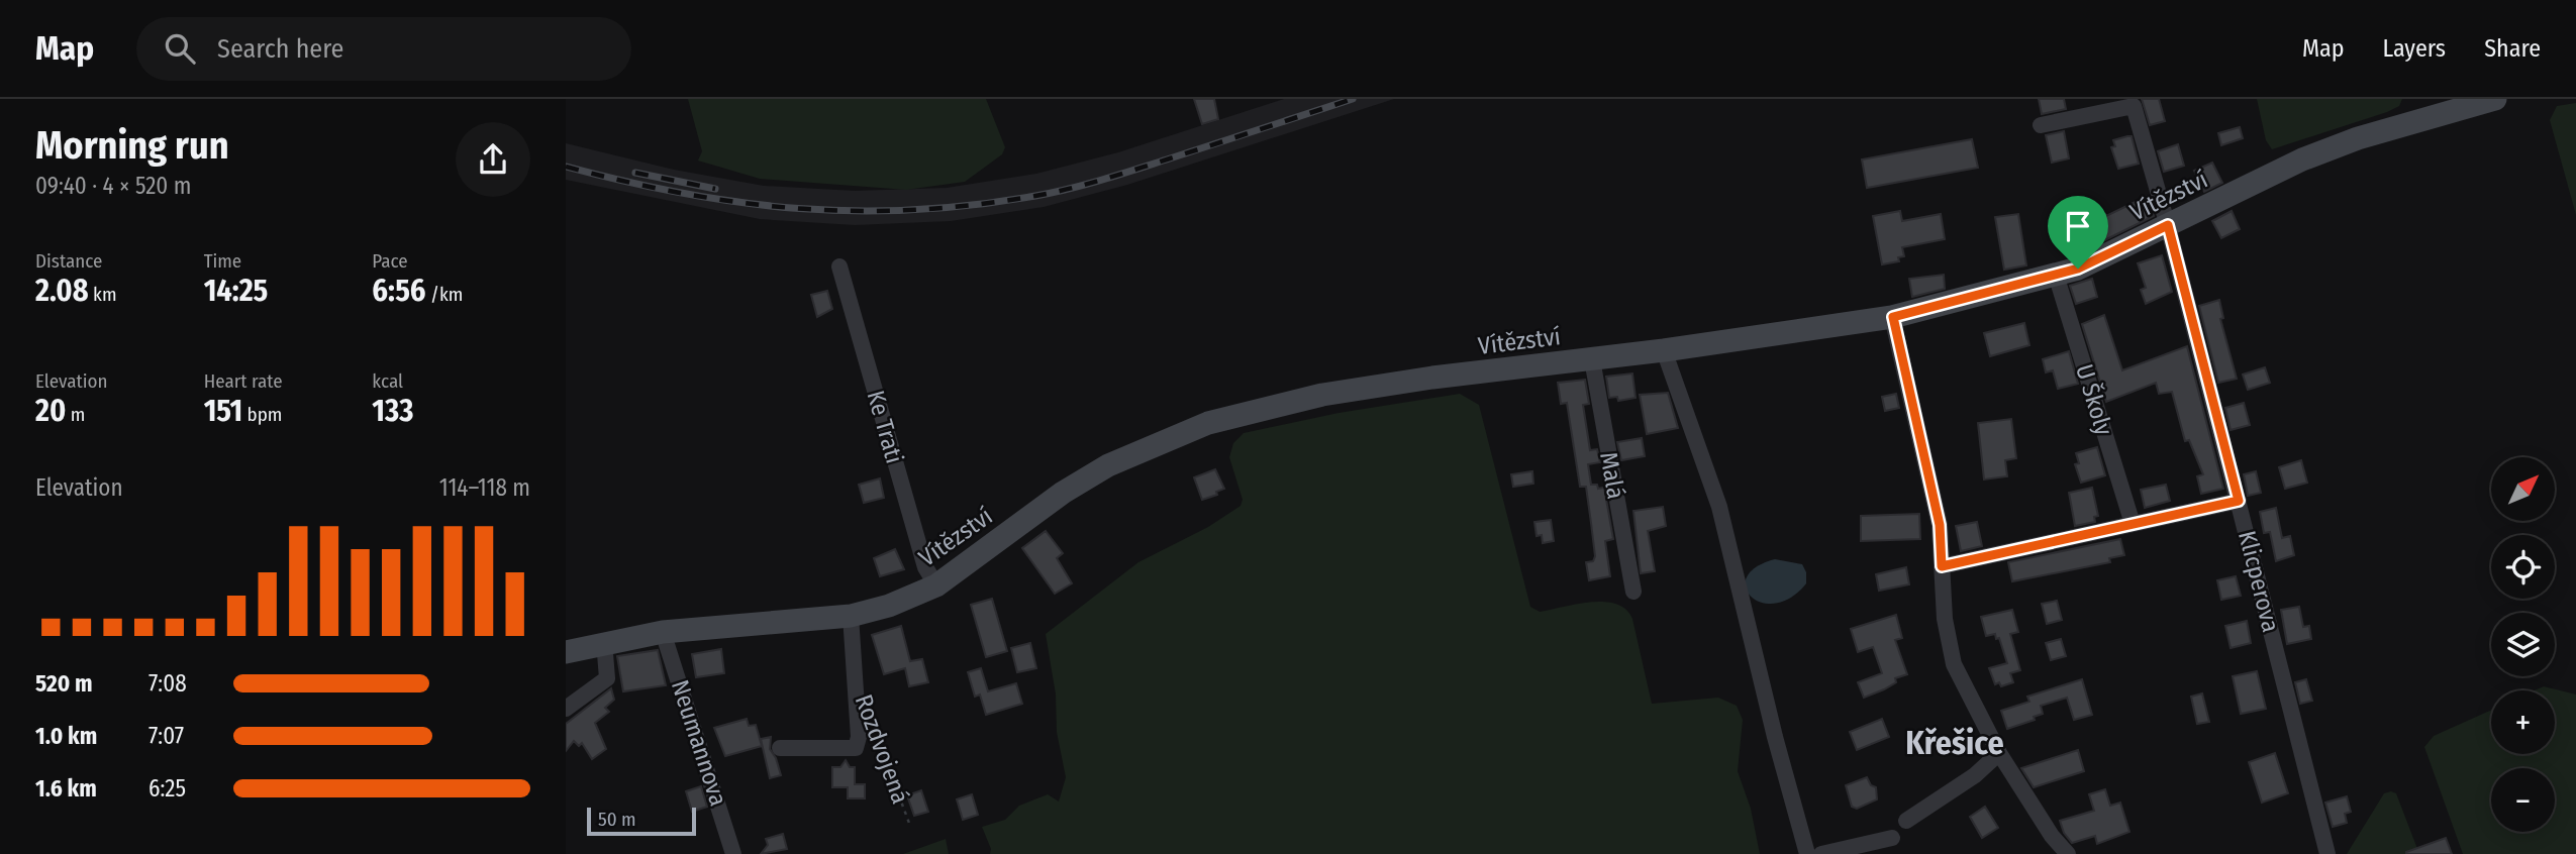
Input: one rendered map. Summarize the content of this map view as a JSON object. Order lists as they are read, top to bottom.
{
  "streets": {
    "main road": ["Vítězství"],
    "street": [
      "U Školy",
      "Ke Trati",
      "Malá",
      "Klicperova",
      "Neumannova",
      "Rozdvojená"
    ]
  },
  "crossings": [
    ["Vítězství", "U Školy"],
    ["Vítězství", "Ke Trati"],
    ["Vítězství", "Malá"],
    ["Vítězství", "Klicperova"],
    ["Vítězství", "Neumannova"],
    ["Vítězství", "Rozdvojená"]
  ],
  "districts": ["Křešice"],
  "scale_bar": "50 m",
  "north": "top right",
  "page": {
    "header": "Map",
    "search": "Search here",
    "nav": ["Map", "Layers", "Share"],
    "heading": ["Morning run", "09:40 · 4 × 520 m"],
    "stats": [
      ["Distance", "2.08 km"],
      ["Time", "14:25"],
      ["Pace", "6:56 /km"],
      ["Elevation", "20 m"],
      ["Heart rate", "151 bpm"],
      ["kcal", "133"]
    ],
    "map_buttons": ["+", "−"],
    "chart": ["Elevation", "114–118 m"],
    "list": [
      {
        "name": "520 m",
        "note": "7:08"
      },
      {
        "name": "1.0 km",
        "note": "7:07"
      },
      {
        "name": "1.6 km",
        "note": "6:25"
      }
    ],
    "scale": "50 m"
  }
}
